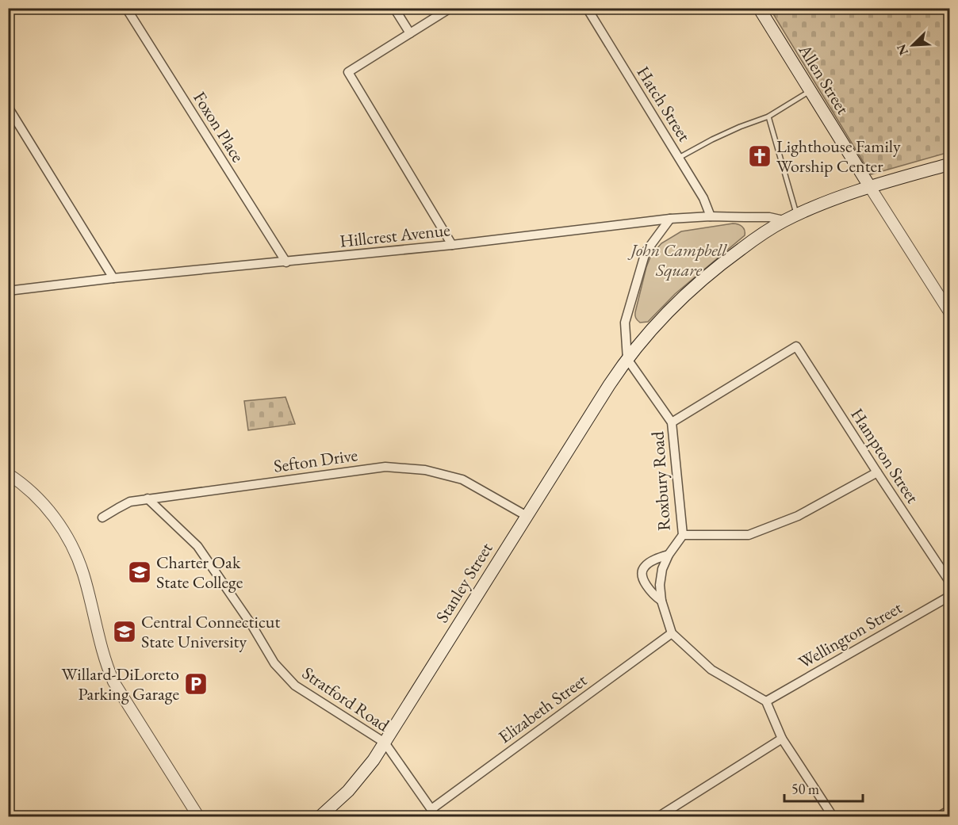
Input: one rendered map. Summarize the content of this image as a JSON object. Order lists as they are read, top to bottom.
{
  "streets": {
    "main road": ["Allen Street", "Stanley Street"],
    "street": [
      "Hatch Street",
      "Foxon Place",
      "Hillcrest Avenue",
      "Hampton Street",
      "Sefton Drive",
      "Roxbury Road",
      "Wellington Street",
      "Stratford Road",
      "Elizabeth Street"
    ]
  },
  "crossings": [
    ["Allen Street", "Stanley Street"],
    ["Hatch Street", "Hillcrest Avenue"],
    ["Foxon Place", "Hillcrest Avenue"],
    ["Hillcrest Avenue", "Stanley Street"],
    ["Hampton Street", "Roxbury Road"],
    ["Sefton Drive", "Stanley Street"],
    ["Sefton Drive", "Stratford Road"],
    ["Roxbury Road", "Stanley Street"],
    ["Roxbury Road", "Wellington Street"],
    ["Roxbury Road", "Elizabeth Street"],
    ["Stanley Street", "Stratford Road"],
    ["Stratford Road", "Elizabeth Street"]
  ],
  "parks": ["John Campbell Square"],
  "places": {
    "church": ["Lighthouse Family Worship Center"],
    "school or university": ["Charter Oak State College", "Central Connecticut State University"],
    "parking": ["Willard-DiLoreto Parking Garage"]
  },
  "scale_bar": "50 m",
  "north": "bottom left"
}
